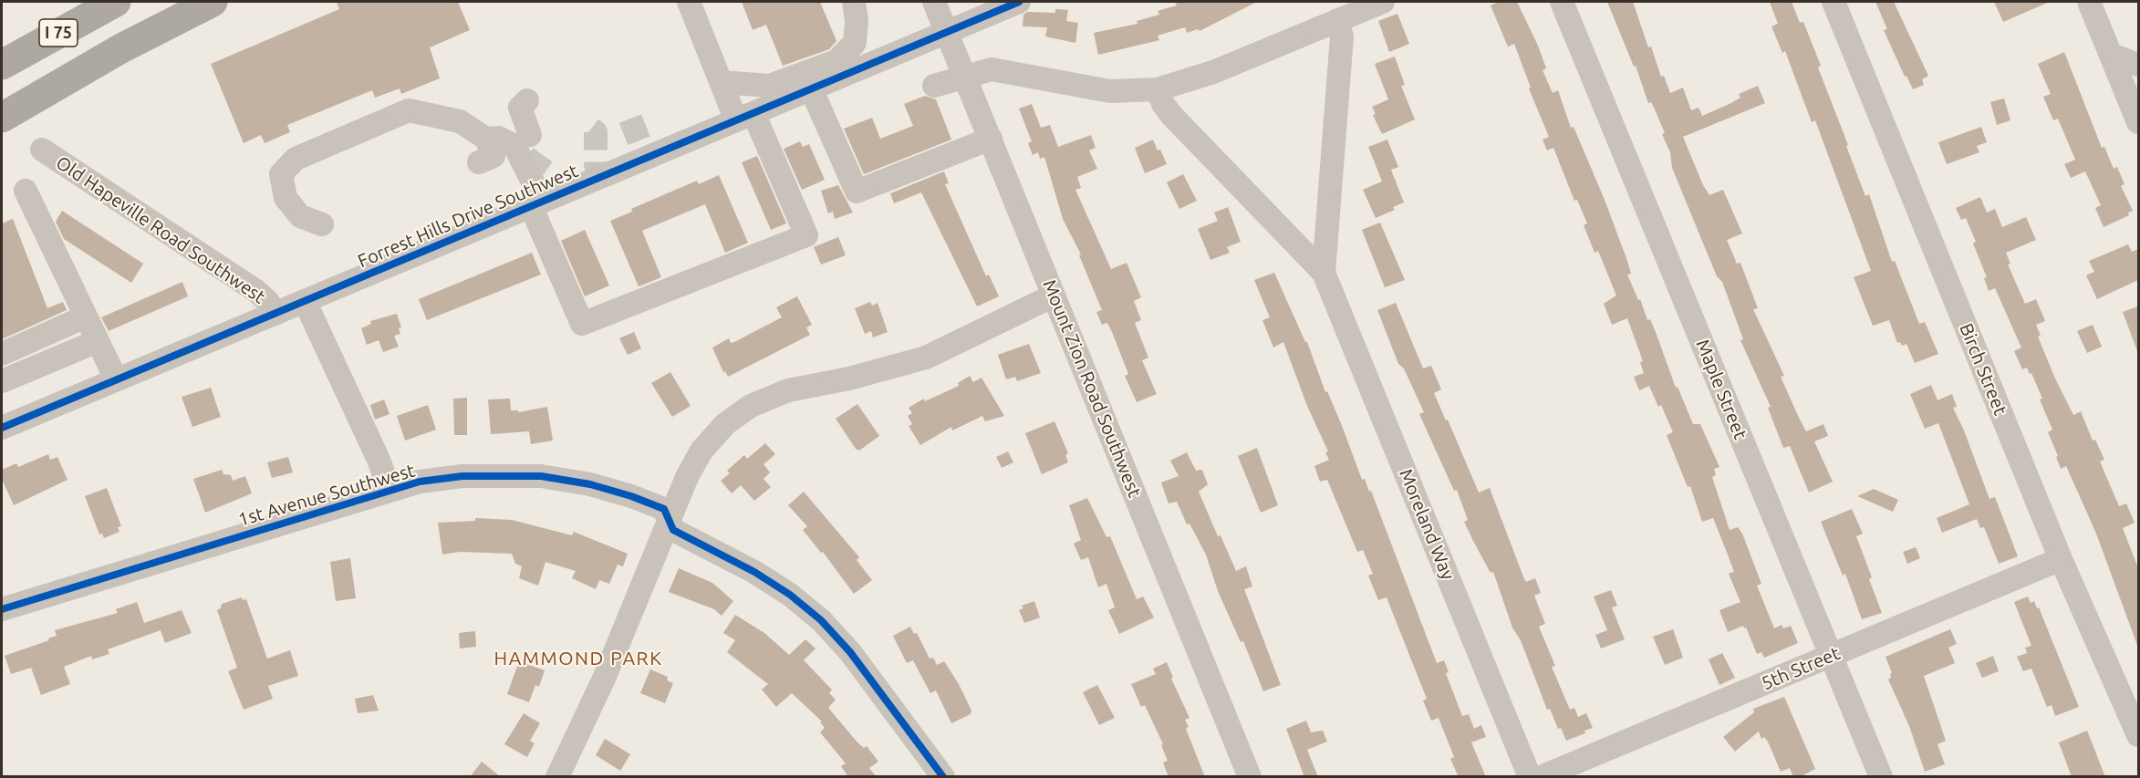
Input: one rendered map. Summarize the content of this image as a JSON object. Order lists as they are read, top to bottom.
{
  "streets": {
    "highway": ["I 75"],
    "street": [
      "Forrest Hills Drive Southwest",
      "Old Hapeville Road Southwest",
      "Birch Street",
      "Mount Zion Road Southwest",
      "Maple Street",
      "1st Avenue Southwest",
      "Moreland Way",
      "5th Street"
    ]
  },
  "crossings": [
    ["Forrest Hills Drive Southwest", "Old Hapeville Road Southwest"],
    ["Forrest Hills Drive Southwest", "Mount Zion Road Southwest"],
    ["Birch Street", "5th Street"],
    ["Maple Street", "5th Street"]
  ],
  "districts": ["HAMMOND PARK"]
}
